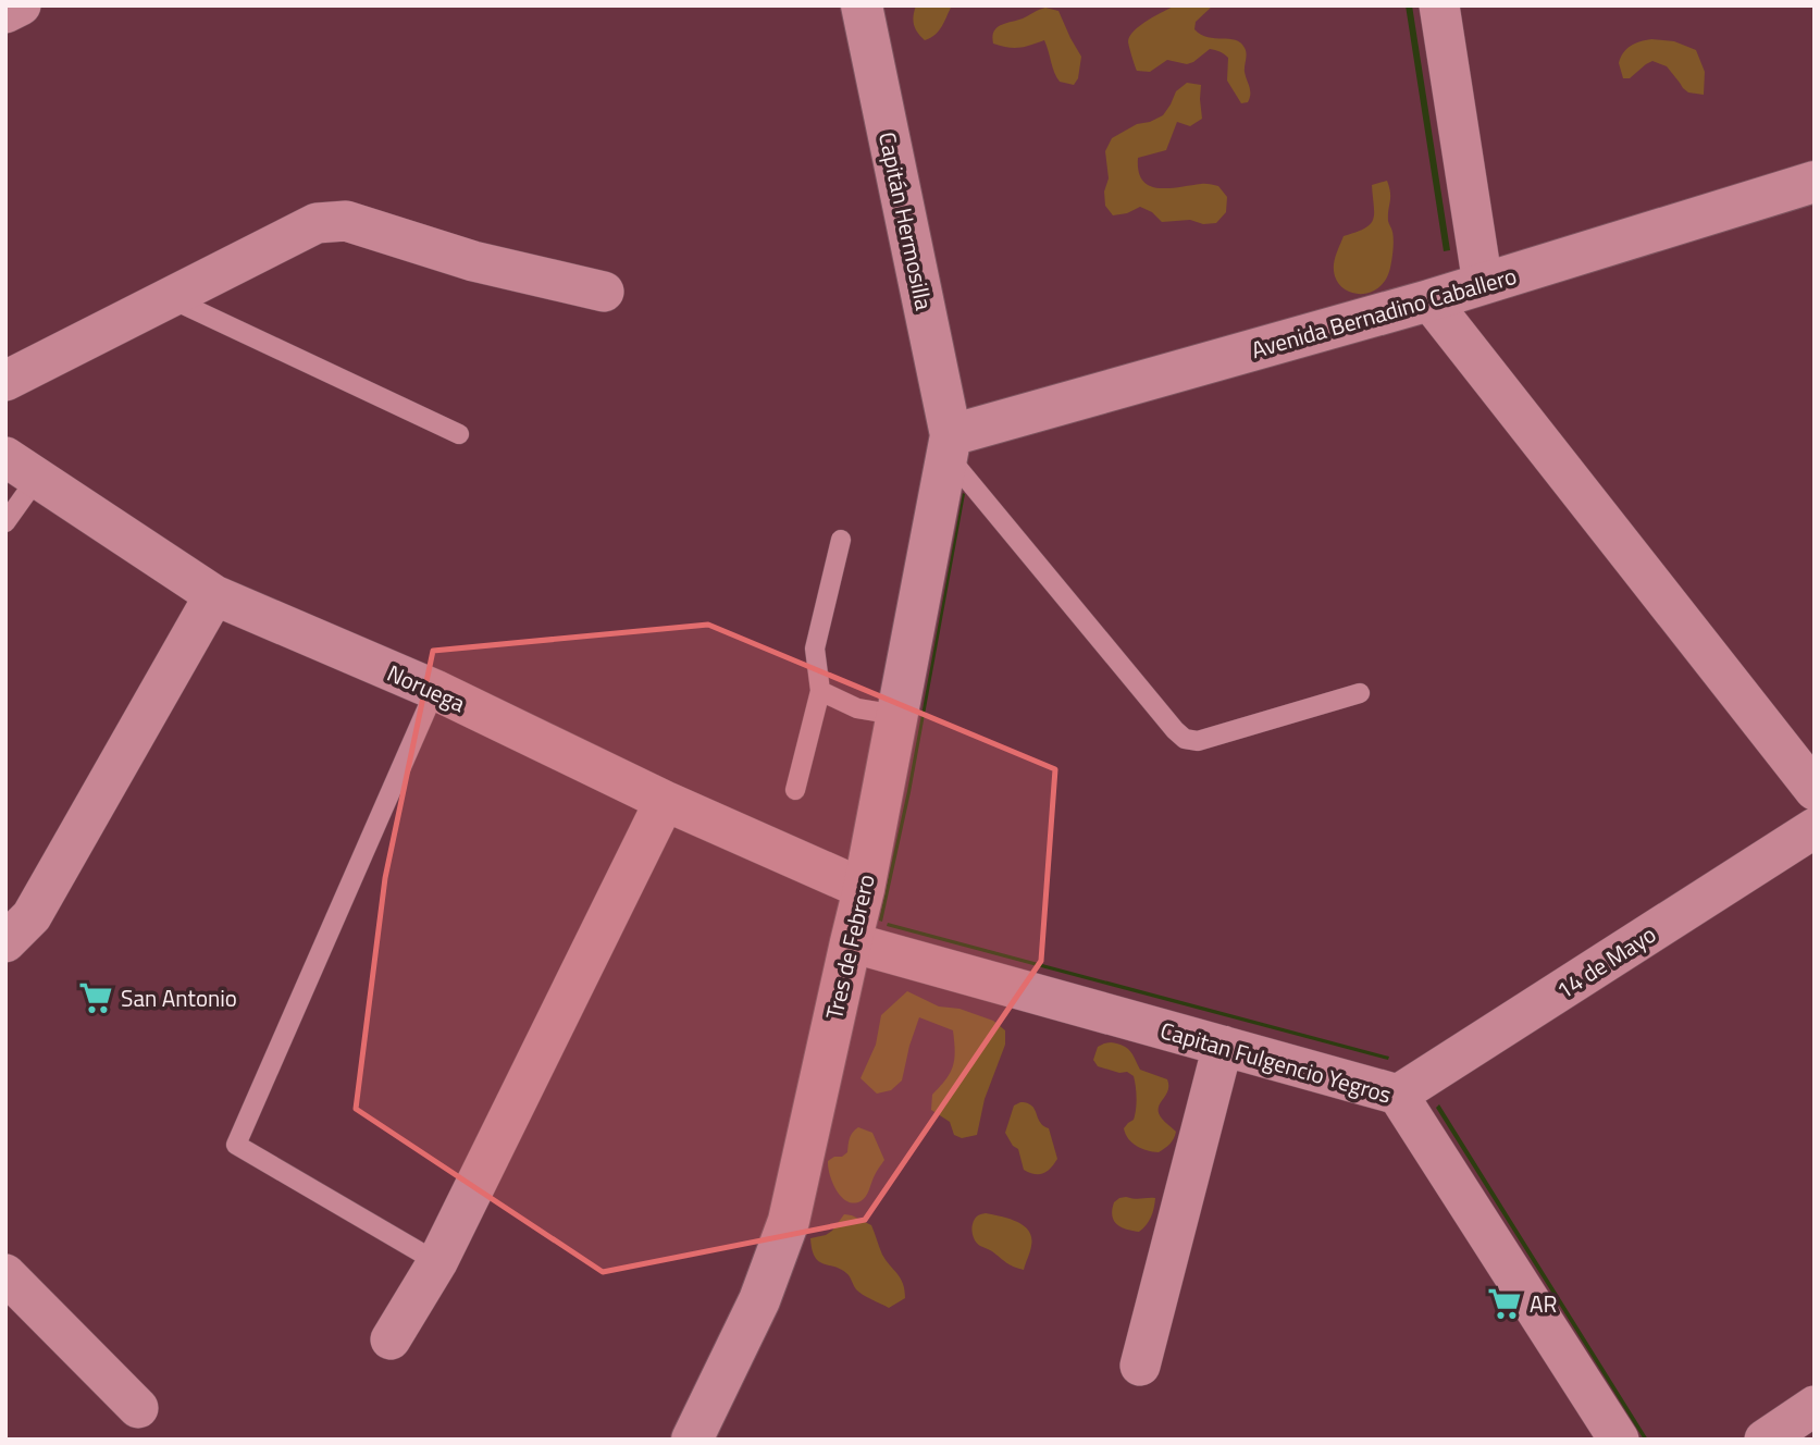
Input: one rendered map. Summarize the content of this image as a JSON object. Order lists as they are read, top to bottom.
{
  "streets": {
    "street": [
      "Capitán Hermosilla",
      "Avenida Bernadino Caballero",
      "Noruega",
      "Tres de Febrero",
      "14 de Mayo",
      "Capitan Fulgencio Yegros"
    ]
  },
  "crossings": [
    ["Capitán Hermosilla", "Avenida Bernadino Caballero"],
    ["Capitán Hermosilla", "Tres de Febrero"],
    ["Avenida Bernadino Caballero", "Tres de Febrero"],
    ["Noruega", "Tres de Febrero"],
    ["Tres de Febrero", "Capitan Fulgencio Yegros"],
    ["14 de Mayo", "Capitan Fulgencio Yegros"]
  ],
  "places": {
    "supermarket": ["San Antonio", "AR"]
  }
}
